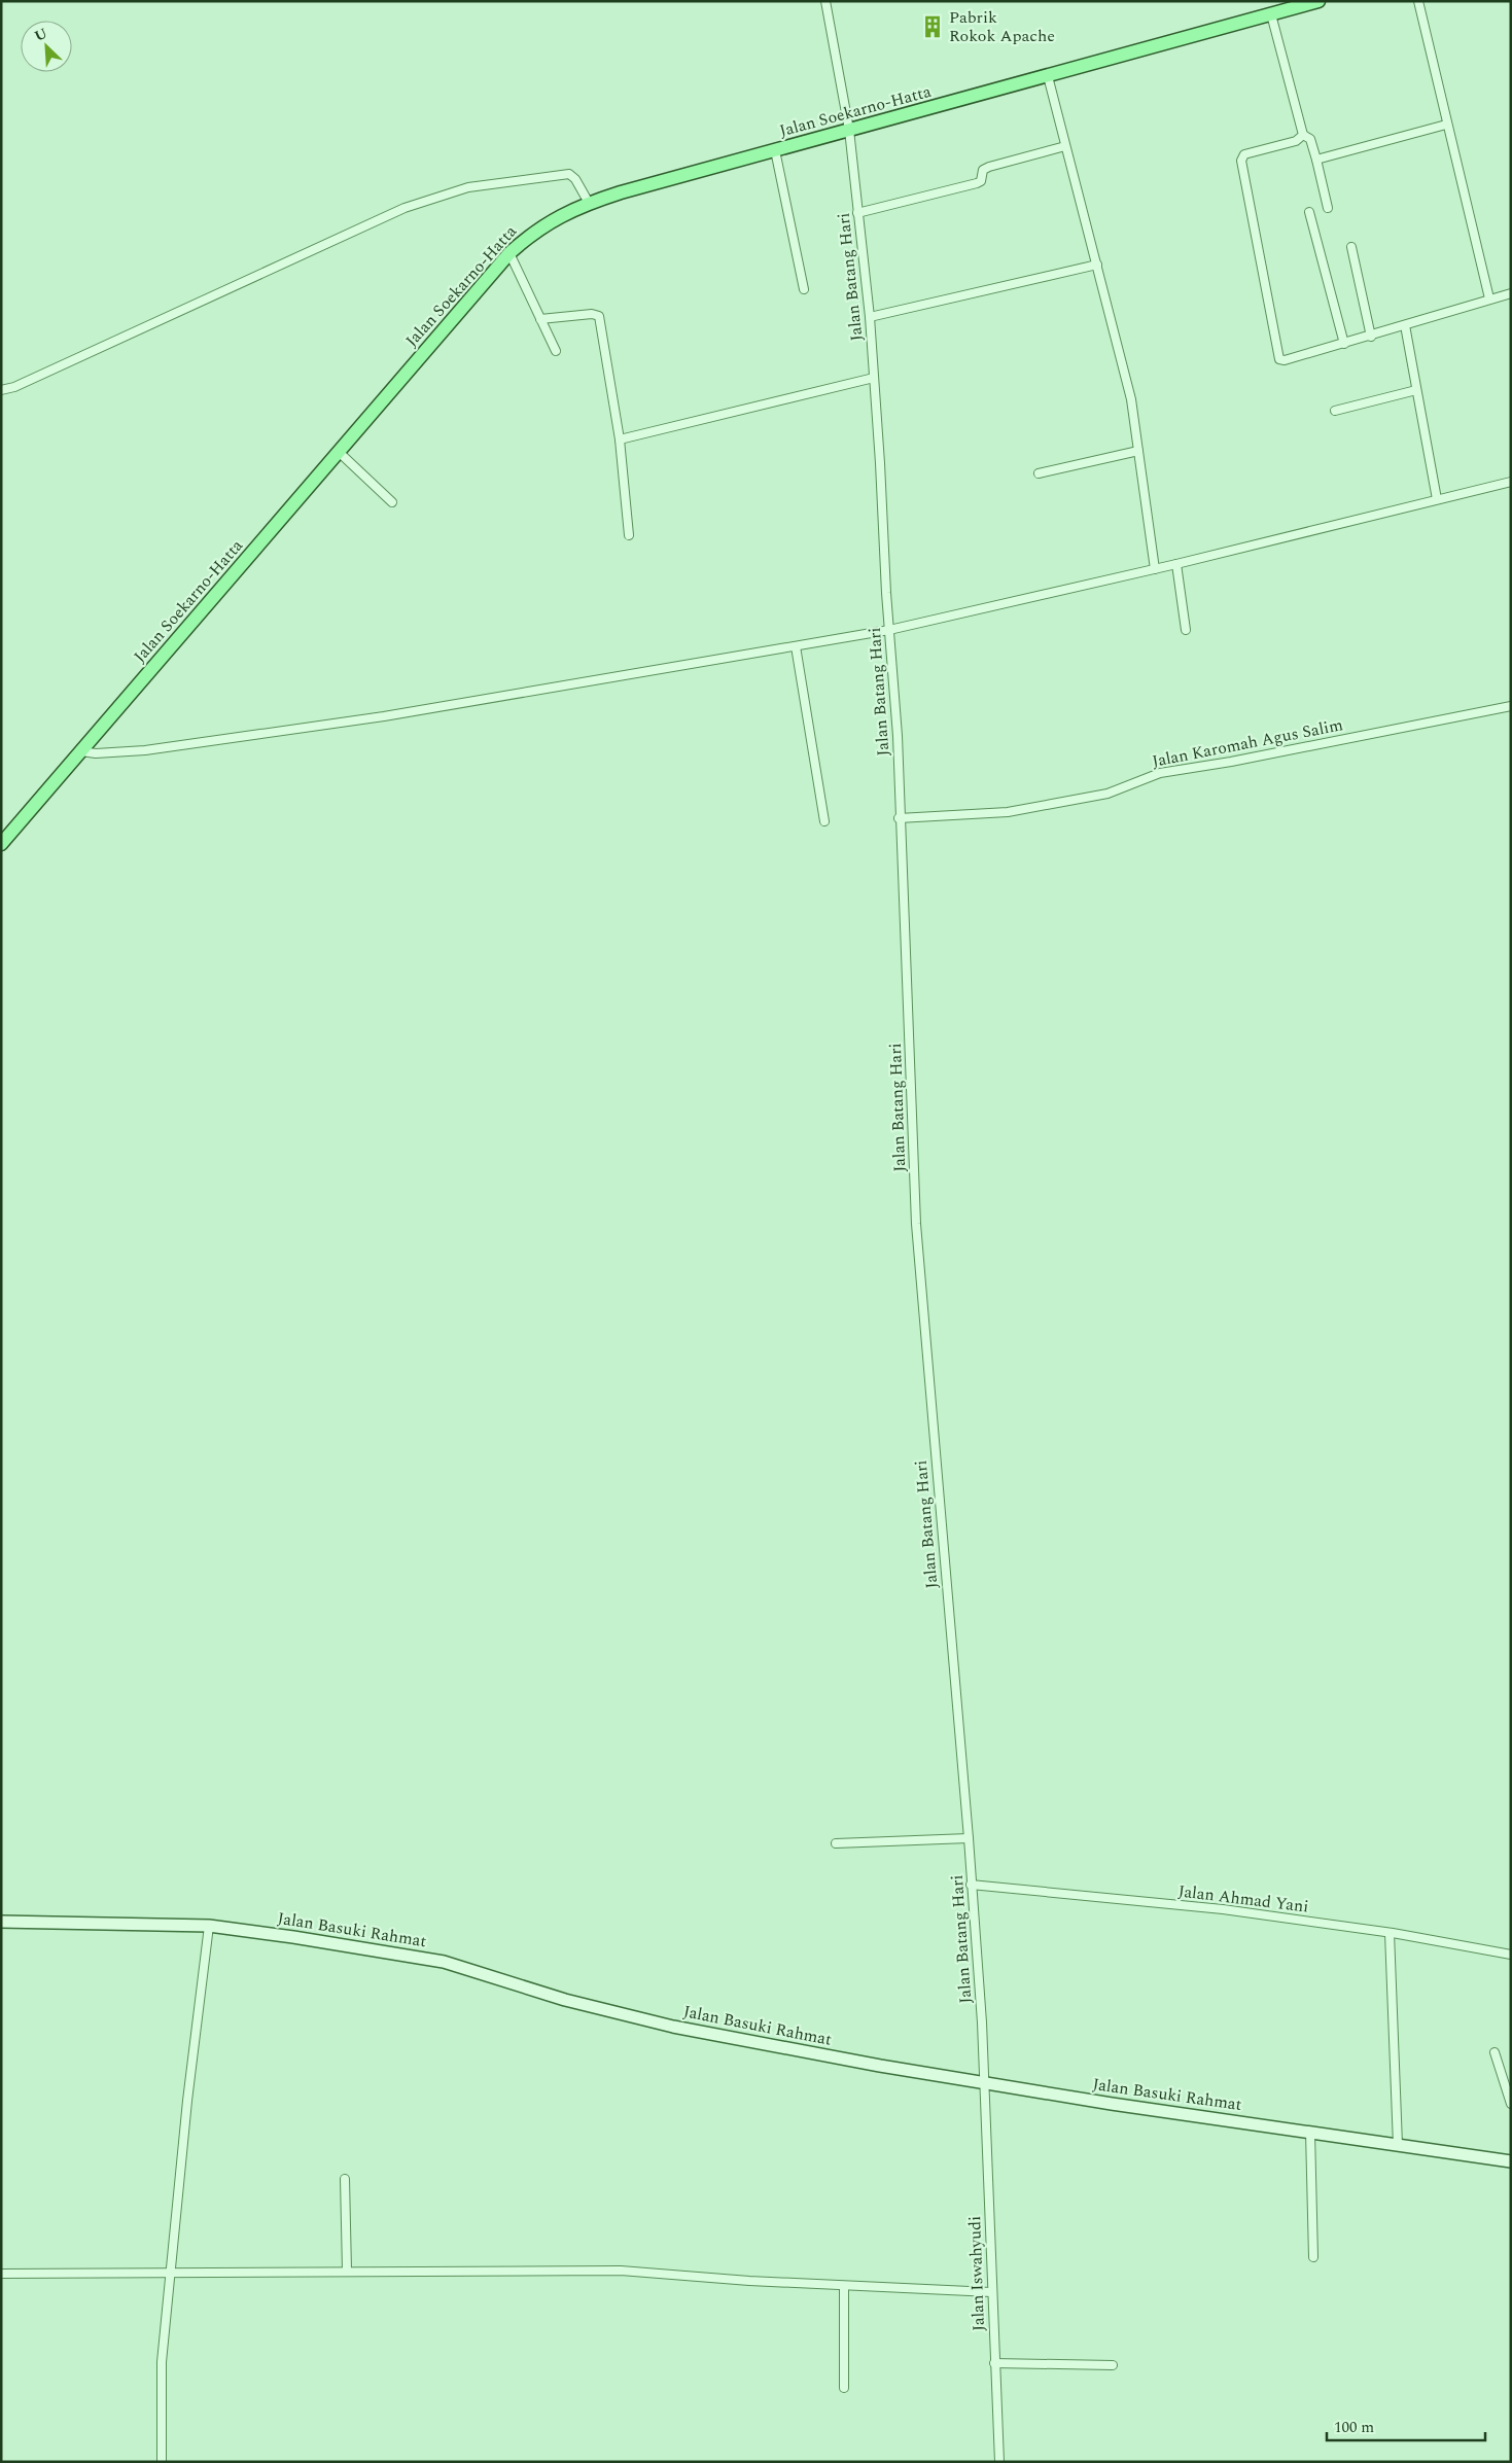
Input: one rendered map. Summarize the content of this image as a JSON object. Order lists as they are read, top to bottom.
{
  "streets": {
    "main road": ["Jalan Soekarno-Hatta", "Jalan Basuki Rahmat"],
    "street": [
      "Jalan Batang Hari",
      "Jalan Karomah Agus Salim",
      "Jalan Ahmad Yani",
      "Jalan Iswahyudi"
    ]
  },
  "crossings": [
    ["Jalan Soekarno-Hatta", "Jalan Batang Hari"],
    ["Jalan Batang Hari", "Jalan Karomah Agus Salim"],
    ["Jalan Batang Hari", "Jalan Ahmad Yani"],
    ["Jalan Batang Hari", "Jalan Basuki Rahmat"],
    ["Jalan Batang Hari", "Jalan Iswahyudi"],
    ["Jalan Basuki Rahmat", "Jalan Iswahyudi"]
  ],
  "places": {
    "building": ["Pabrik Rokok Apache"]
  },
  "scale_bar": "100 m",
  "north": "top left"
}
